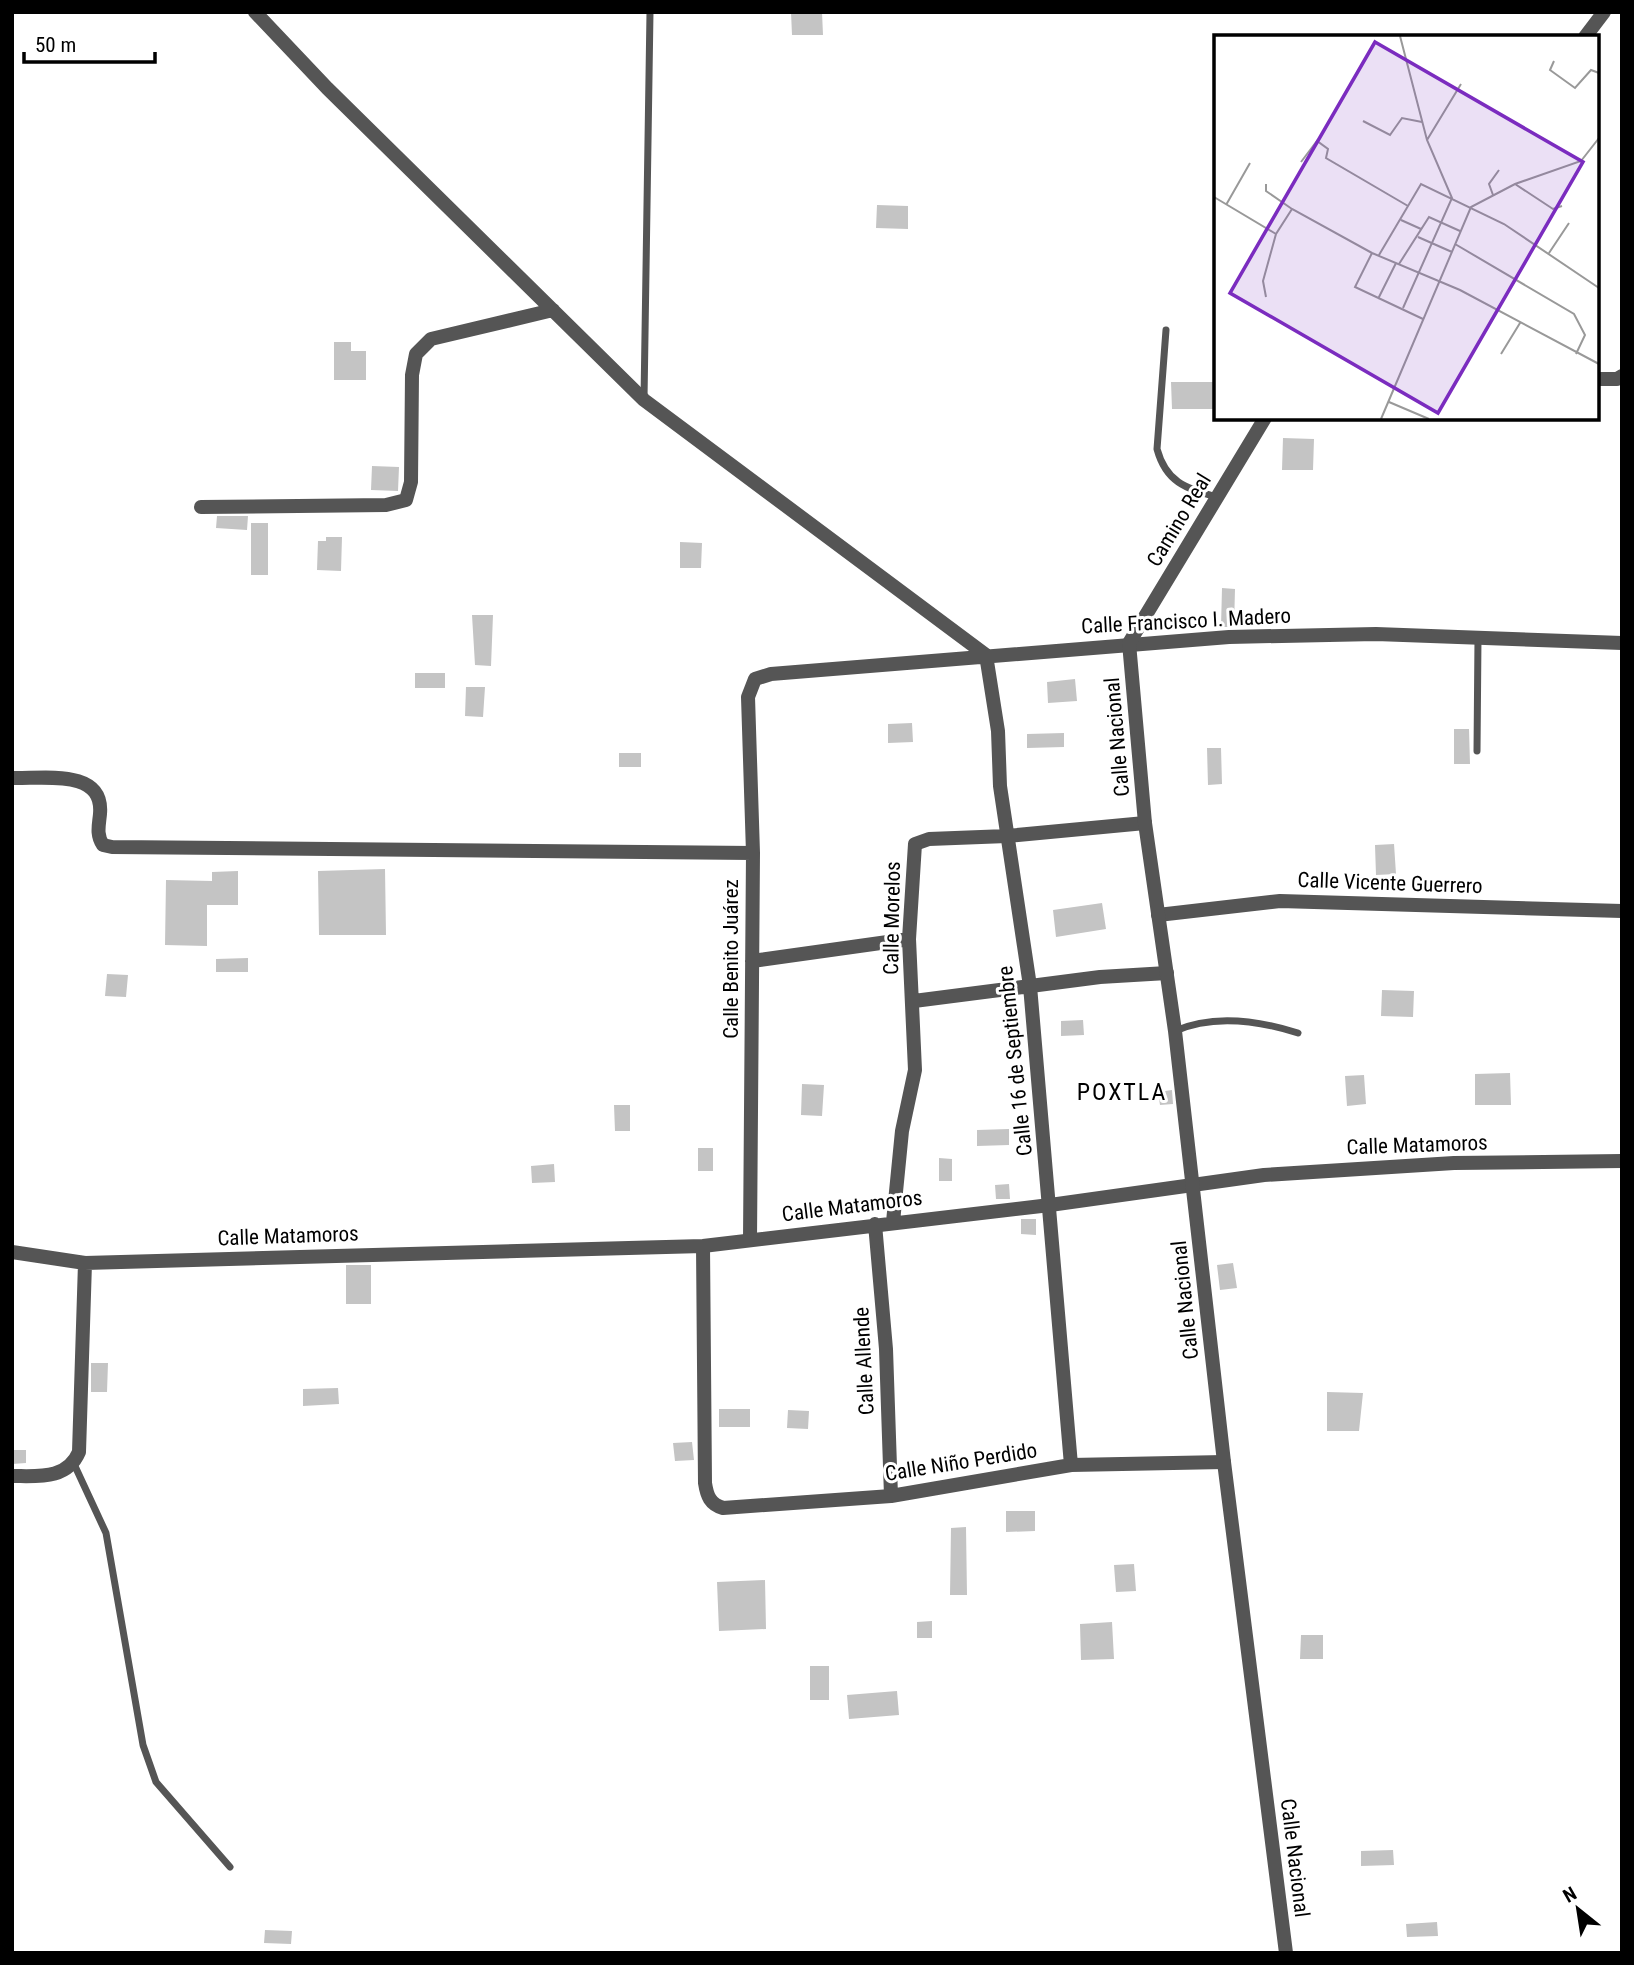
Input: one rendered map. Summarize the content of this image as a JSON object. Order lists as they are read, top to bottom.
{
  "streets": {
    "street": [
      "Camino Real",
      "Calle Francisco I. Madero",
      "Calle Nacional",
      "Calle Vicente Guerrero",
      "Calle Morelos",
      "Calle Benito Juárez",
      "Calle 16 de Septiembre",
      "Calle Matamoros",
      "Calle Allende",
      "Calle Niño Perdido"
    ]
  },
  "crossings": [
    ["Camino Real", "Calle Francisco I. Madero"],
    ["Camino Real", "Calle Nacional"],
    ["Calle Francisco I. Madero", "Calle Nacional"],
    ["Calle Francisco I. Madero", "Calle Benito Juárez"],
    ["Calle Francisco I. Madero", "Calle 16 de Septiembre"],
    ["Calle Nacional", "Calle Vicente Guerrero"],
    ["Calle Nacional", "Calle Morelos"],
    ["Calle Nacional", "Calle Matamoros"],
    ["Calle Nacional", "Calle Niño Perdido"],
    ["Calle Morelos", "Calle 16 de Septiembre"],
    ["Calle Morelos", "Calle Matamoros"],
    ["Calle Benito Juárez", "Calle Matamoros"],
    ["Calle 16 de Septiembre", "Calle Matamoros"],
    ["Calle 16 de Septiembre", "Calle Niño Perdido"],
    ["Calle Matamoros", "Calle Allende"],
    ["Calle Matamoros", "Calle Niño Perdido"],
    ["Calle Allende", "Calle Niño Perdido"]
  ],
  "districts": ["POXTLA"],
  "scale_bar": "50 m",
  "north": "top left"
}
